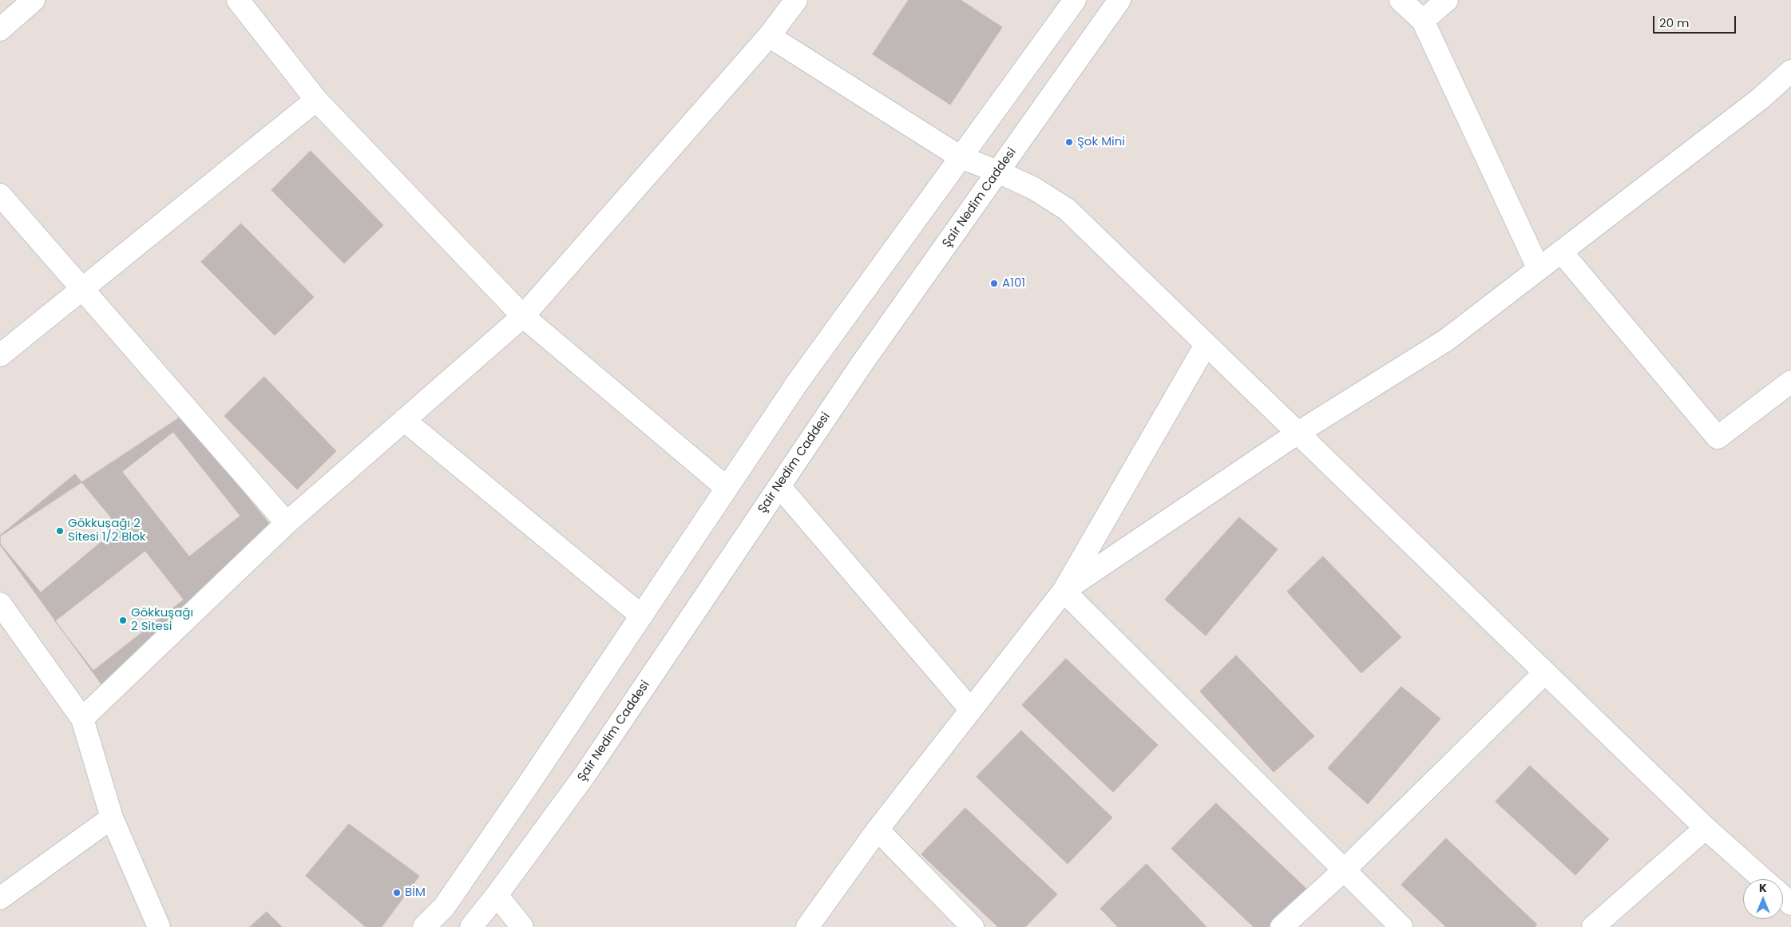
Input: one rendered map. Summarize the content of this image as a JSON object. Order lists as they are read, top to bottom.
{
  "streets": {
    "street": ["Şair Nedim Caddesi"]
  },
  "places": [
    "Şok Mini",
    "A101",
    "Gökkuşağı 2 Sitesi 1/2 Blok",
    "Gökkuşağı 2 Sitesi",
    "BİM"
  ],
  "scale_bar": "20 m",
  "north": "top"
}
